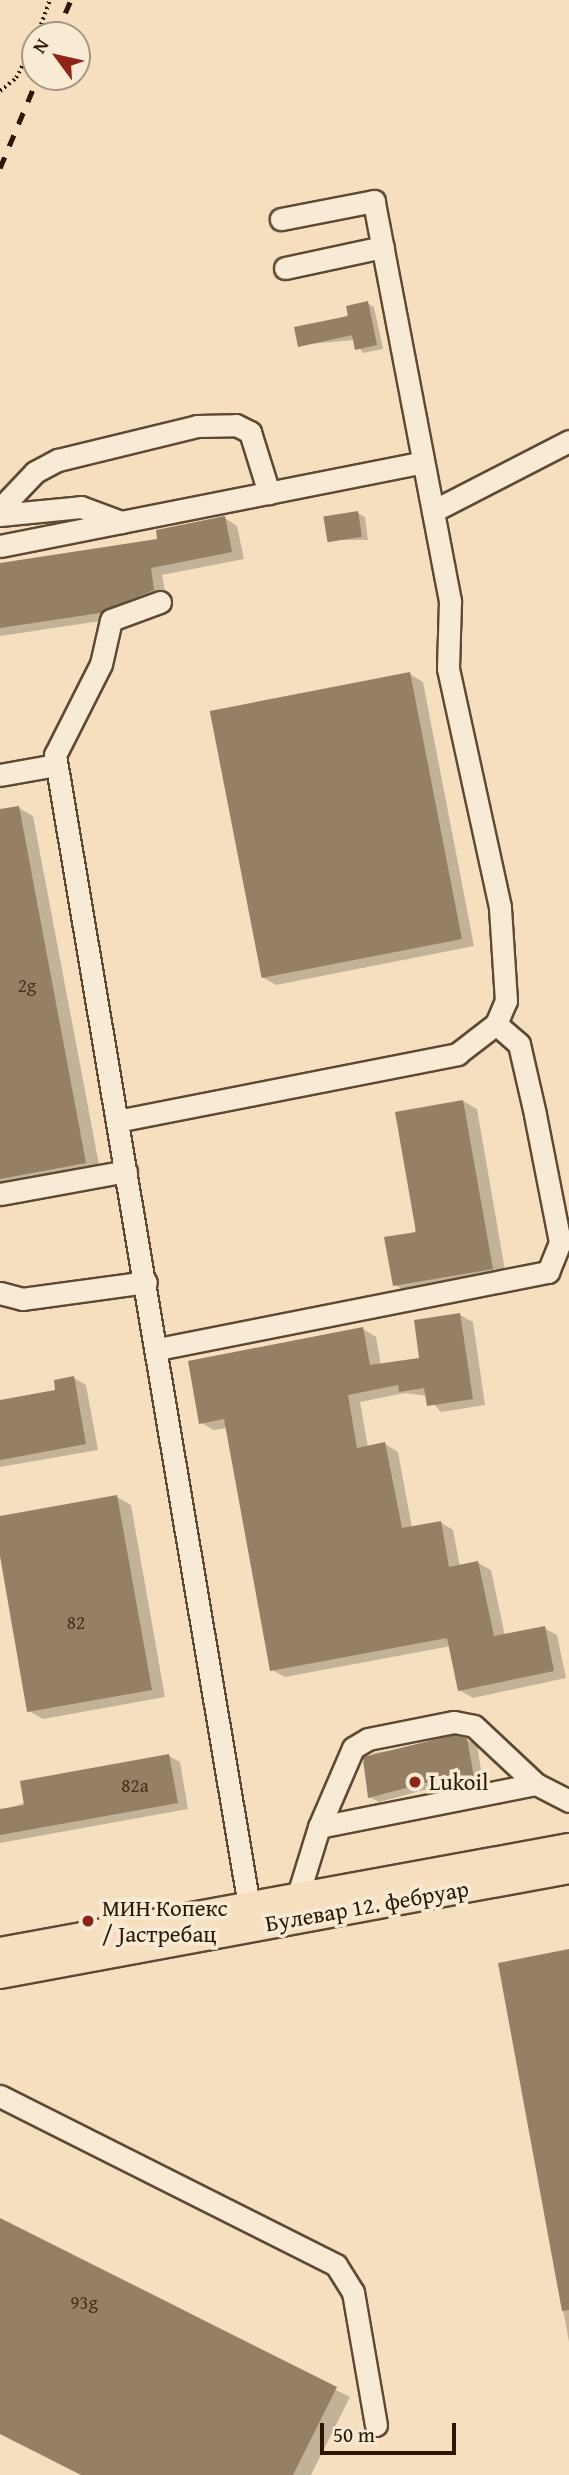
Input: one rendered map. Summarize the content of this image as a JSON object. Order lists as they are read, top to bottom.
{
  "streets": {
    "main road": ["Булевар 12. фебруар"]
  },
  "places": ["Lukoil", "МИН Копекс / Јастребац"],
  "house_numbers": [
    "2g",
    "82",
    "82a",
    "93g"
  ],
  "scale_bar": "50 m",
  "north": "top left"
}
